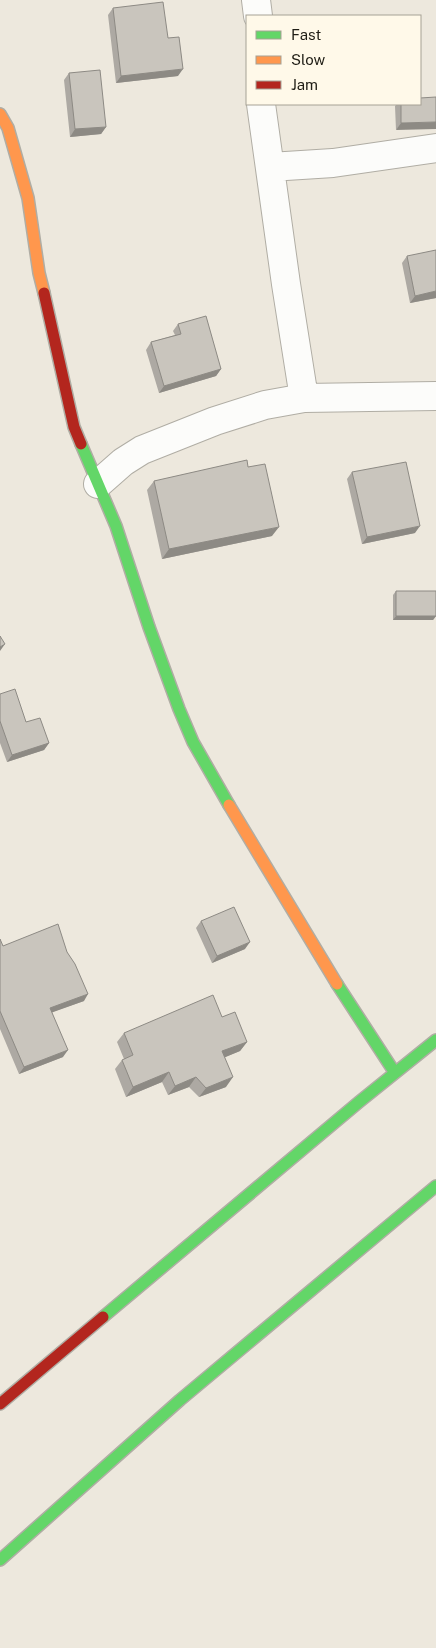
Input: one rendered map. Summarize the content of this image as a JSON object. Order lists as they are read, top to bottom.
{
  "legend": ["Fast", "Slow", "Jam"]
}
